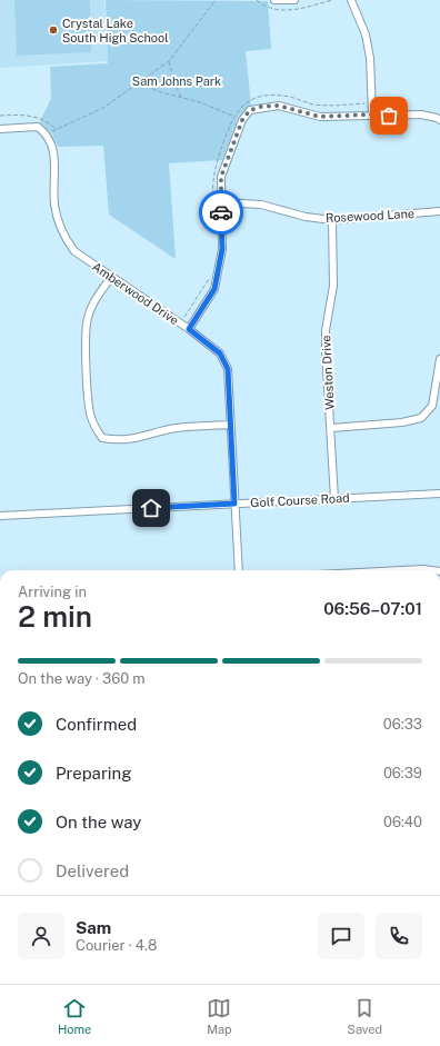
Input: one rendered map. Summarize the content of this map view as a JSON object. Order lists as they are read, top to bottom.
{
  "streets": {
    "street": [
      "Rosewood Lane",
      "Amberwood Drive",
      "Weston Drive",
      "Golf Course Road"
    ]
  },
  "crossings": [
    ["Rosewood Lane", "Weston Drive"],
    ["Amberwood Drive", "Golf Course Road"],
    ["Weston Drive", "Golf Course Road"]
  ],
  "parks": ["Sam Johns Park"],
  "places": ["Crystal Lake South High School"],
  "page": {
    "heading": ["2 min", "Arriving in", "06:56–07:01"],
    "panel": ["Sam", "Courier · 4.8"],
    "bar": "On the way · 360 m",
    "list": [
      ["Confirmed", "06:33"],
      ["Preparing", "06:39"],
      ["On the way", "06:40"],
      "Delivered"
    ],
    "tabs": ["Home", "Map", "Saved"]
  }
}
